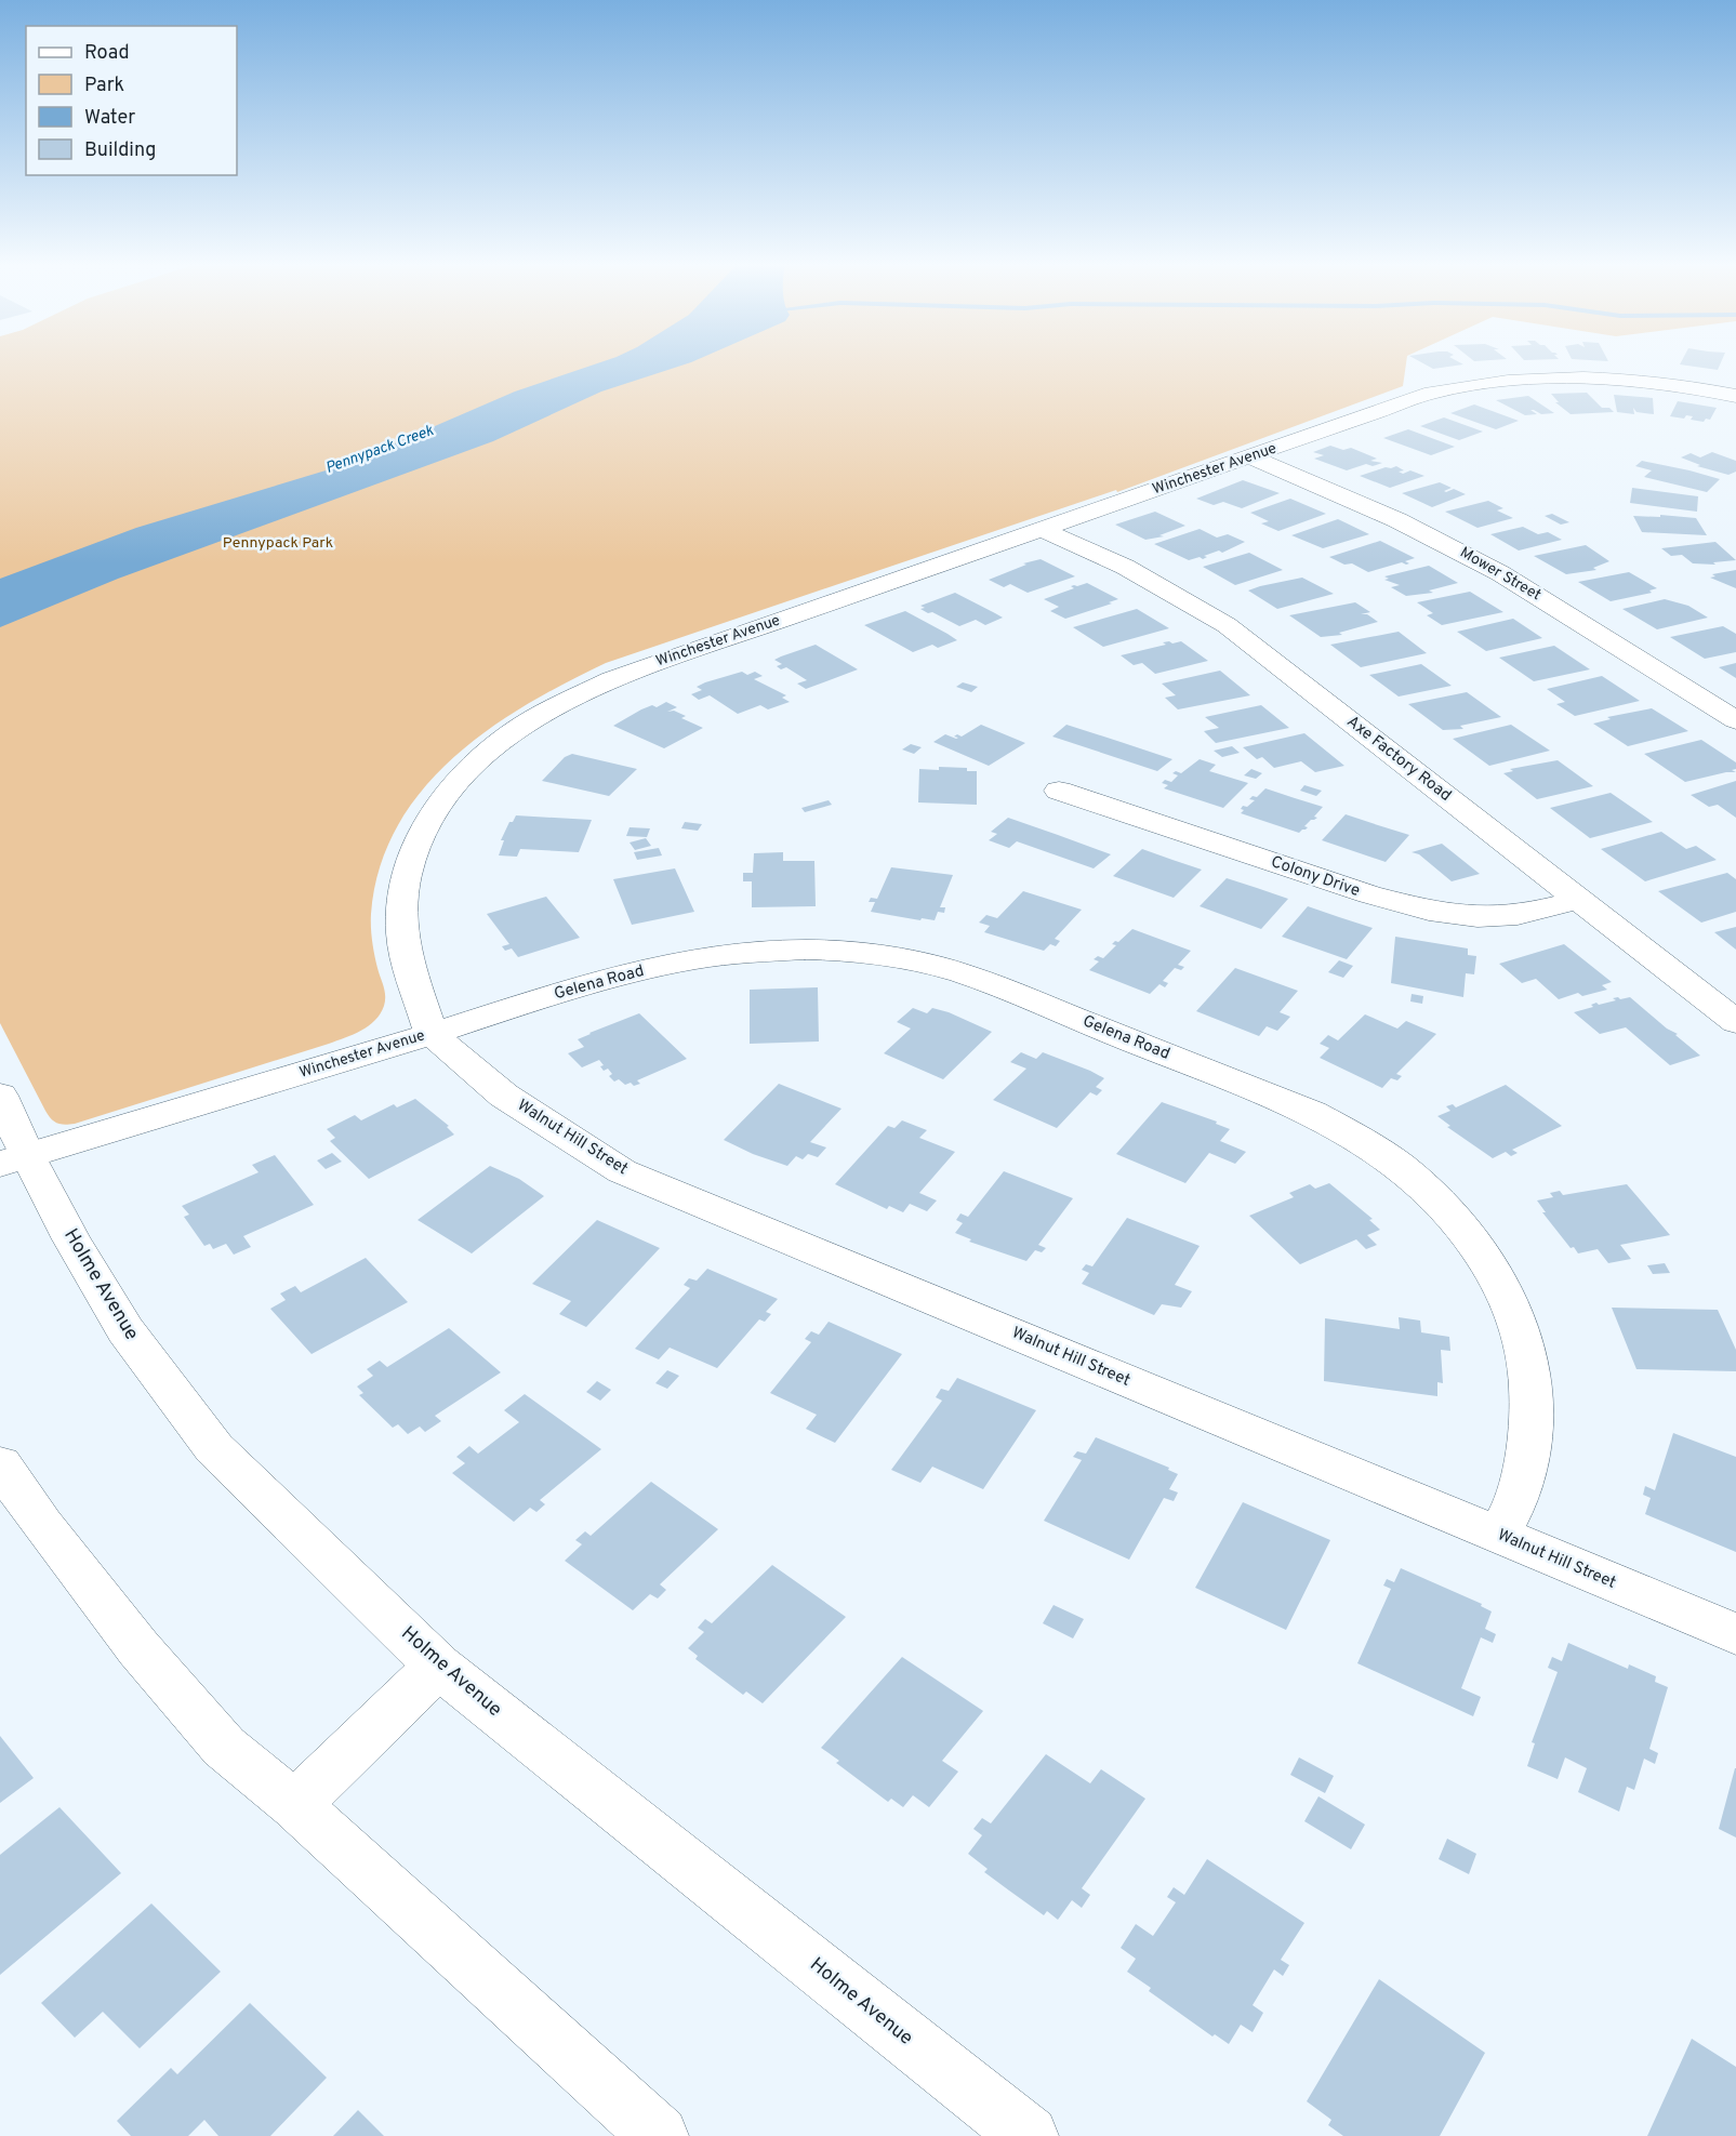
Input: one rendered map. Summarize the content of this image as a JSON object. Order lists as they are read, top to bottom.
{
  "streets": {
    "street": [
      "Winchester Avenue",
      "Mower Street",
      "Axe Factory Road",
      "Colony Drive",
      "Gelena Road",
      "Walnut Hill Street",
      "Holme Avenue"
    ]
  },
  "crossings": [
    ["Winchester Avenue", "Mower Street"],
    ["Winchester Avenue", "Axe Factory Road"],
    ["Winchester Avenue", "Gelena Road"],
    ["Winchester Avenue", "Walnut Hill Street"],
    ["Winchester Avenue", "Holme Avenue"],
    ["Axe Factory Road", "Colony Drive"],
    ["Gelena Road", "Walnut Hill Street"]
  ],
  "water": ["Pennypack Creek"],
  "parks": ["Pennypack Park"],
  "legend": [
    "Road",
    "Park",
    "Water",
    "Building"
  ]
}
